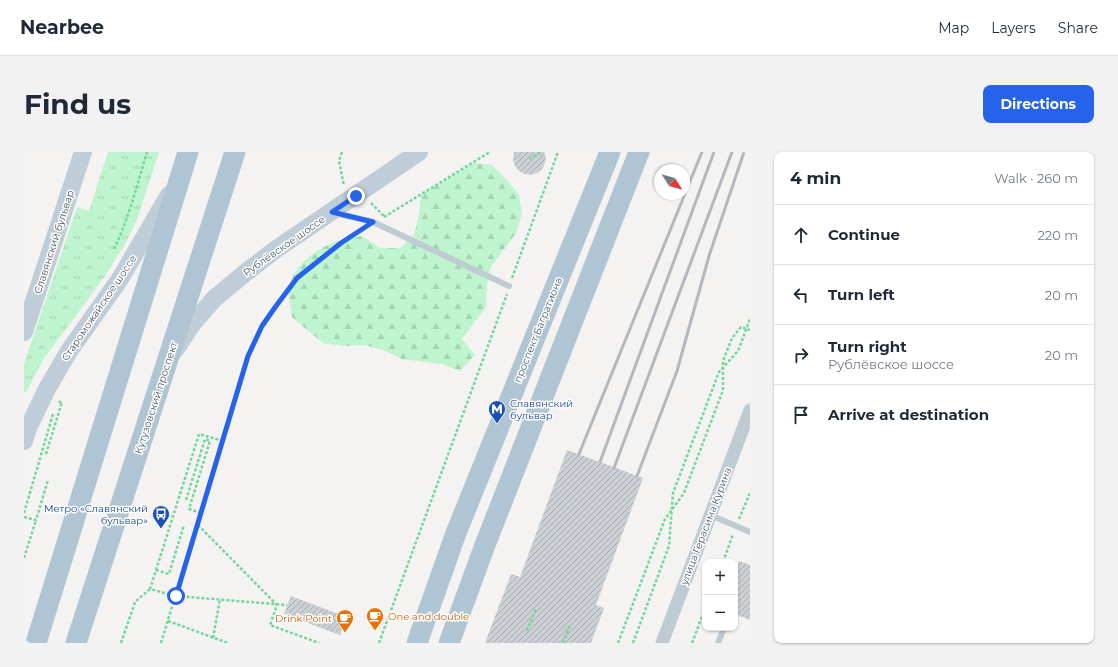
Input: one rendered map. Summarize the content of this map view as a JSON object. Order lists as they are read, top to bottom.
{
  "streets": {
    "main road": ["проспект Багратиона", "Кутузовский проспект"],
    "street": [
      "Славянский бульвар",
      "Рублёвское шоссе",
      "Староможайское шоссе",
      "улица Герасима Курина"
    ]
  },
  "crossings": [
    ["Рублёвское шоссе", "Кутузовский проспект"]
  ],
  "places": {
    "metro station": ["Славянский бульвар"],
    "bus stop": ["Метро «Славянский бульвар»"],
    "cafe": ["One and double", "Drink Point"]
  },
  "north": "bottom right",
  "page": {
    "header": "Nearbee",
    "nav": ["Map", "Layers", "Share"],
    "buttons": "Directions",
    "title": "Find us",
    "heading": ["4 min", "Walk · 260 m"],
    "list": [
      ["Continue", "220 m"],
      ["Turn left", "20 m"],
      ["Turn right", "Рублёвское шоссе", "20 m"],
      "Arrive at destination"
    ],
    "map_buttons": ["+", "−"]
  }
}
